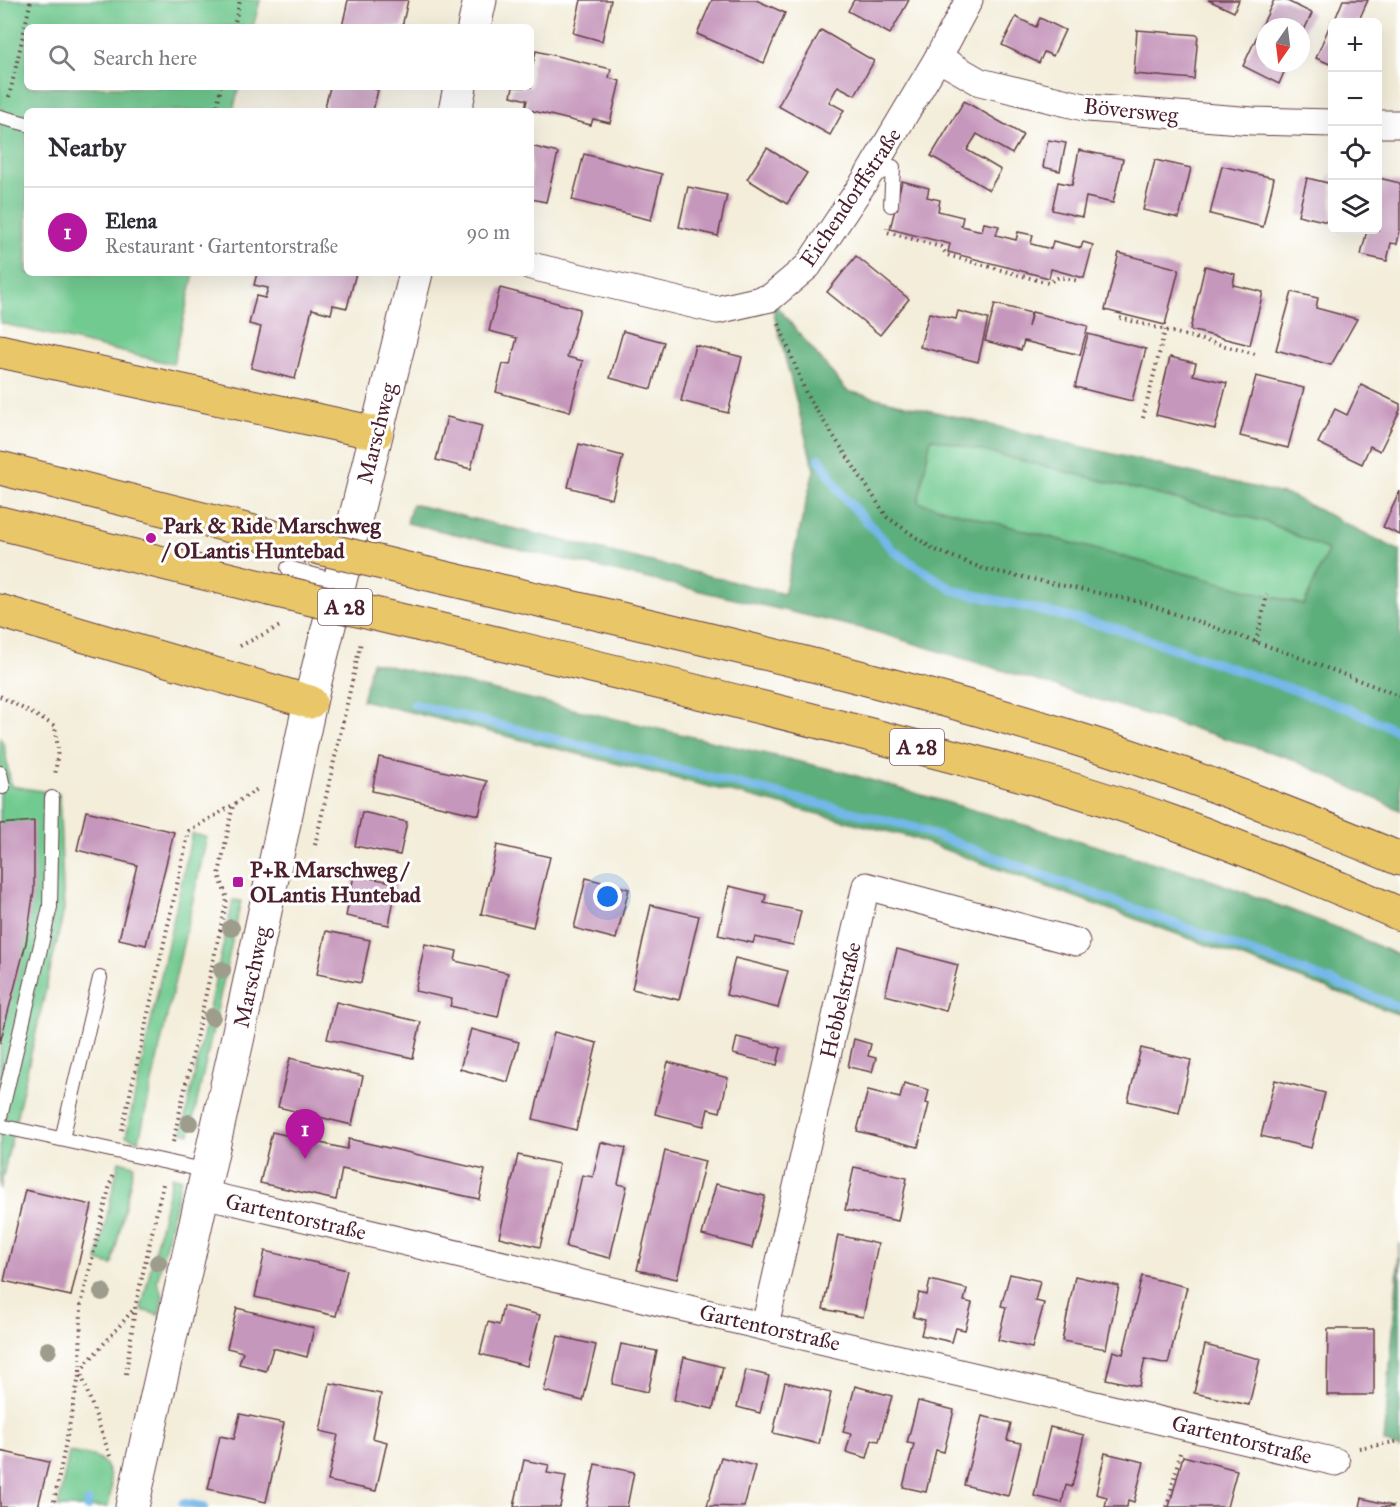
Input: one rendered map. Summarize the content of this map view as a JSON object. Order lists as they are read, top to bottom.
{
  "streets": {
    "highway": ["A 28"],
    "street": [
      "Böversweg",
      "Eichendorffstraße",
      "Marschweg",
      "Hebbelstraße",
      "Gartentorstraße"
    ]
  },
  "crossings": [
    ["Böversweg", "Eichendorffstraße"],
    ["Marschweg", "Gartentorstraße"],
    ["Hebbelstraße", "Gartentorstraße"]
  ],
  "places": {
    "other": ["Park & Ride Marschweg / OLantis Huntebad"],
    "transit": ["P+R Marschweg / OLantis Huntebad"]
  },
  "north": "bottom",
  "page": {
    "map_buttons": ["+", "−"],
    "search": "Search here",
    "heading": "Nearby",
    "list": [
      {
        "mark": "1",
        "name": "Elena",
        "note": "Restaurant · Gartentorstraße",
        "value": "90 m"
      }
    ],
    "pins": "1"
  }
}
